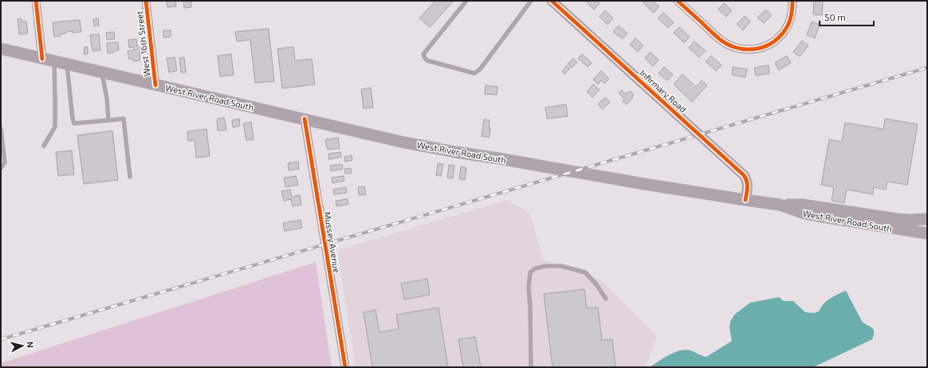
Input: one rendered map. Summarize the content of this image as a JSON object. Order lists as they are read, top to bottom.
{
  "streets": {
    "main road": ["West River Road South"],
    "street": ["West 16th Street", "Infirmary Road", "Mussey Avenue"]
  },
  "crossings": [
    ["West 16th Street", "West River Road South"],
    ["Infirmary Road", "West River Road South"],
    ["West River Road South", "Mussey Avenue"]
  ],
  "scale_bar": "50 m",
  "north": "right"
}
